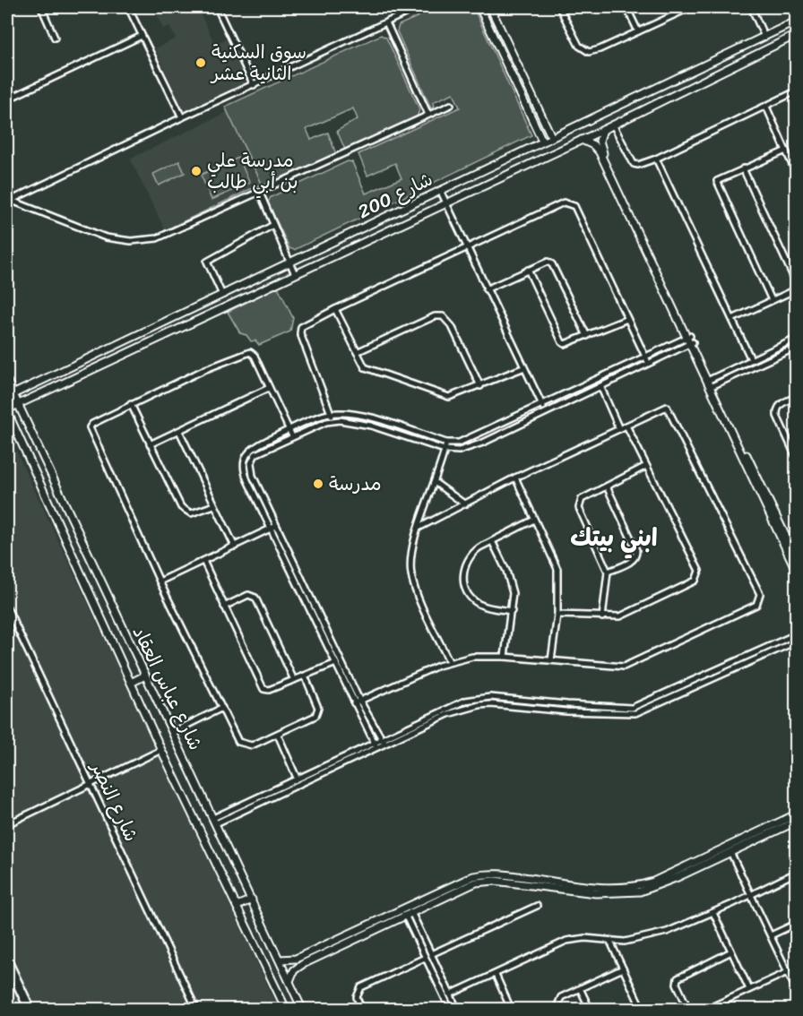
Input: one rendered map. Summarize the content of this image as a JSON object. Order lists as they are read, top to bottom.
{
  "streets": {
    "street": ["شارع 200", "شارع عباس العقاد", "شارع النصر"]
  },
  "crossings": [
    ["شارع 200", "شارع عباس العقاد"]
  ],
  "districts": ["ابني بيتك"],
  "places": ["سوق السكنية الثانية عشر", "مدرسة علي بن أبي طالب", "مدرسة"]
}
